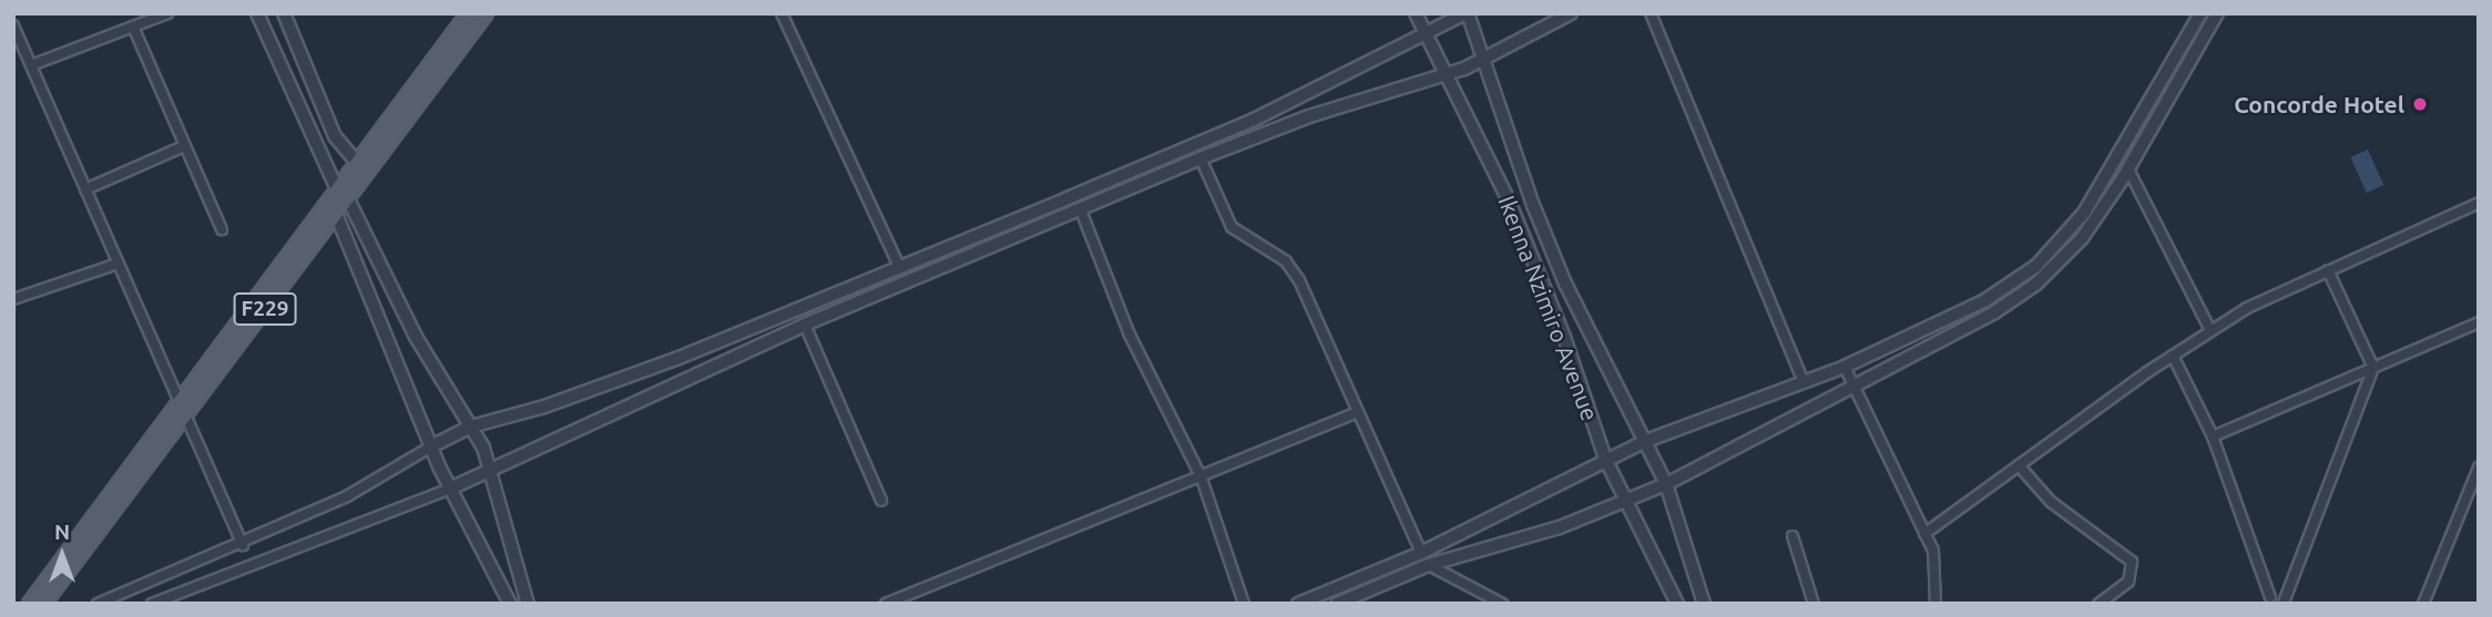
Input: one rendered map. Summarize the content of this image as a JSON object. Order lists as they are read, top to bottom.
{
  "streets": {
    "main road": ["F229"],
    "street": ["Ikenna Nzimiro Avenue"]
  },
  "places": ["Concorde Hotel"],
  "north": "top"
}
